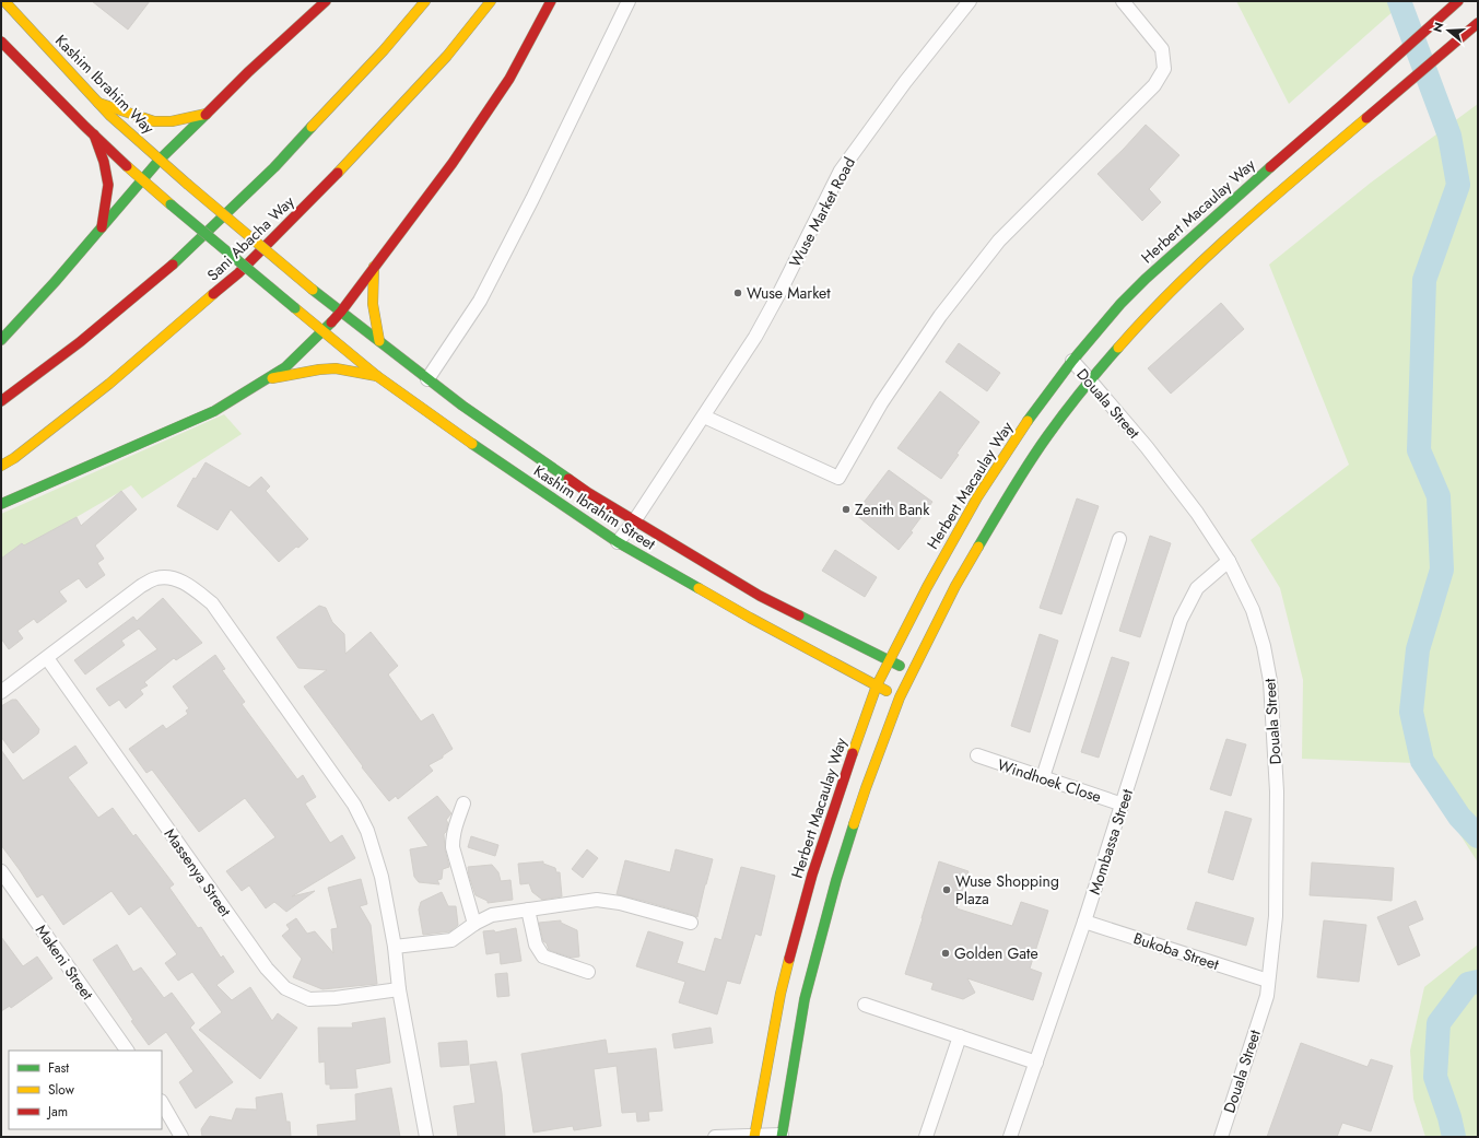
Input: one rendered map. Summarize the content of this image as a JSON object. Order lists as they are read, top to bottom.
{
  "streets": {
    "main road": [
      "Kashim Ibrahim Way",
      "Herbert Macaulay Way",
      "Sani Abacha Way",
      "Kashim Ibrahim Street"
    ],
    "street": [
      "Wuse Market Road",
      "Douala Street",
      "Windhoek Close",
      "Mombassa Street",
      "Massenya Street",
      "Bukoba Street",
      "Makeni Street"
    ]
  },
  "crossings": [
    ["Kashim Ibrahim Way", "Kashim Ibrahim Street"],
    ["Herbert Macaulay Way", "Douala Street"],
    ["Herbert Macaulay Way", "Kashim Ibrahim Street"],
    ["Wuse Market Road", "Kashim Ibrahim Street"],
    ["Douala Street", "Mombassa Street"],
    ["Douala Street", "Bukoba Street"],
    ["Windhoek Close", "Mombassa Street"],
    ["Mombassa Street", "Bukoba Street"]
  ],
  "places": [
    "Wuse Market",
    "Zenith Bank",
    "Wuse Shopping Plaza",
    "Golden Gate"
  ],
  "legend": ["Fast", "Slow", "Jam"],
  "north": "left"
}
